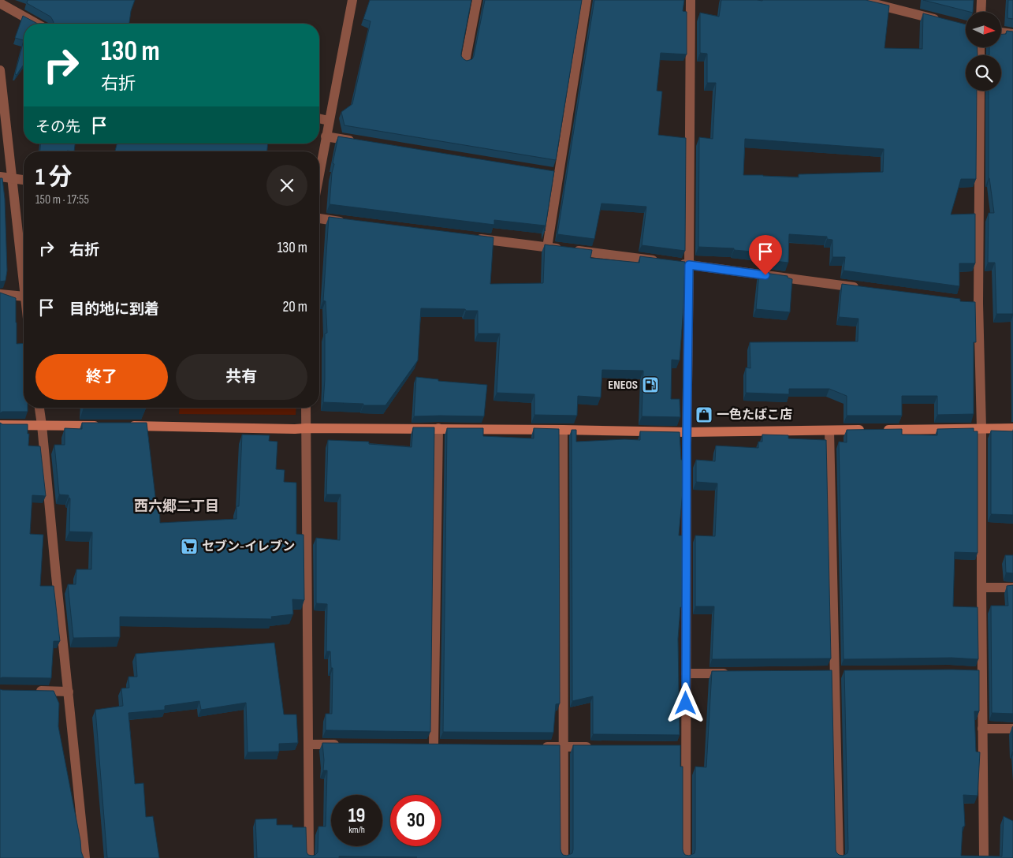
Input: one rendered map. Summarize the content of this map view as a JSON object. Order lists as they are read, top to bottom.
{
  "districts": ["西六郷二丁目"],
  "places": {
    "fuel station": ["ENEOS"],
    "shop": ["一色たばこ店"],
    "supermarket": ["セブン-イレブン"]
  },
  "north": "right",
  "page": {
    "turn": ["130 m", "右折"],
    "then": "その先",
    "heading": ["1 分", "150 m · 17:55"],
    "list": [
      {
        "name": "右折",
        "value": "130 m"
      },
      {
        "name": "目的地に到着",
        "value": "20 m"
      }
    ],
    "buttons": ["終了", "共有"],
    "speed": "19 km/h",
    "limit": "30"
  }
}
